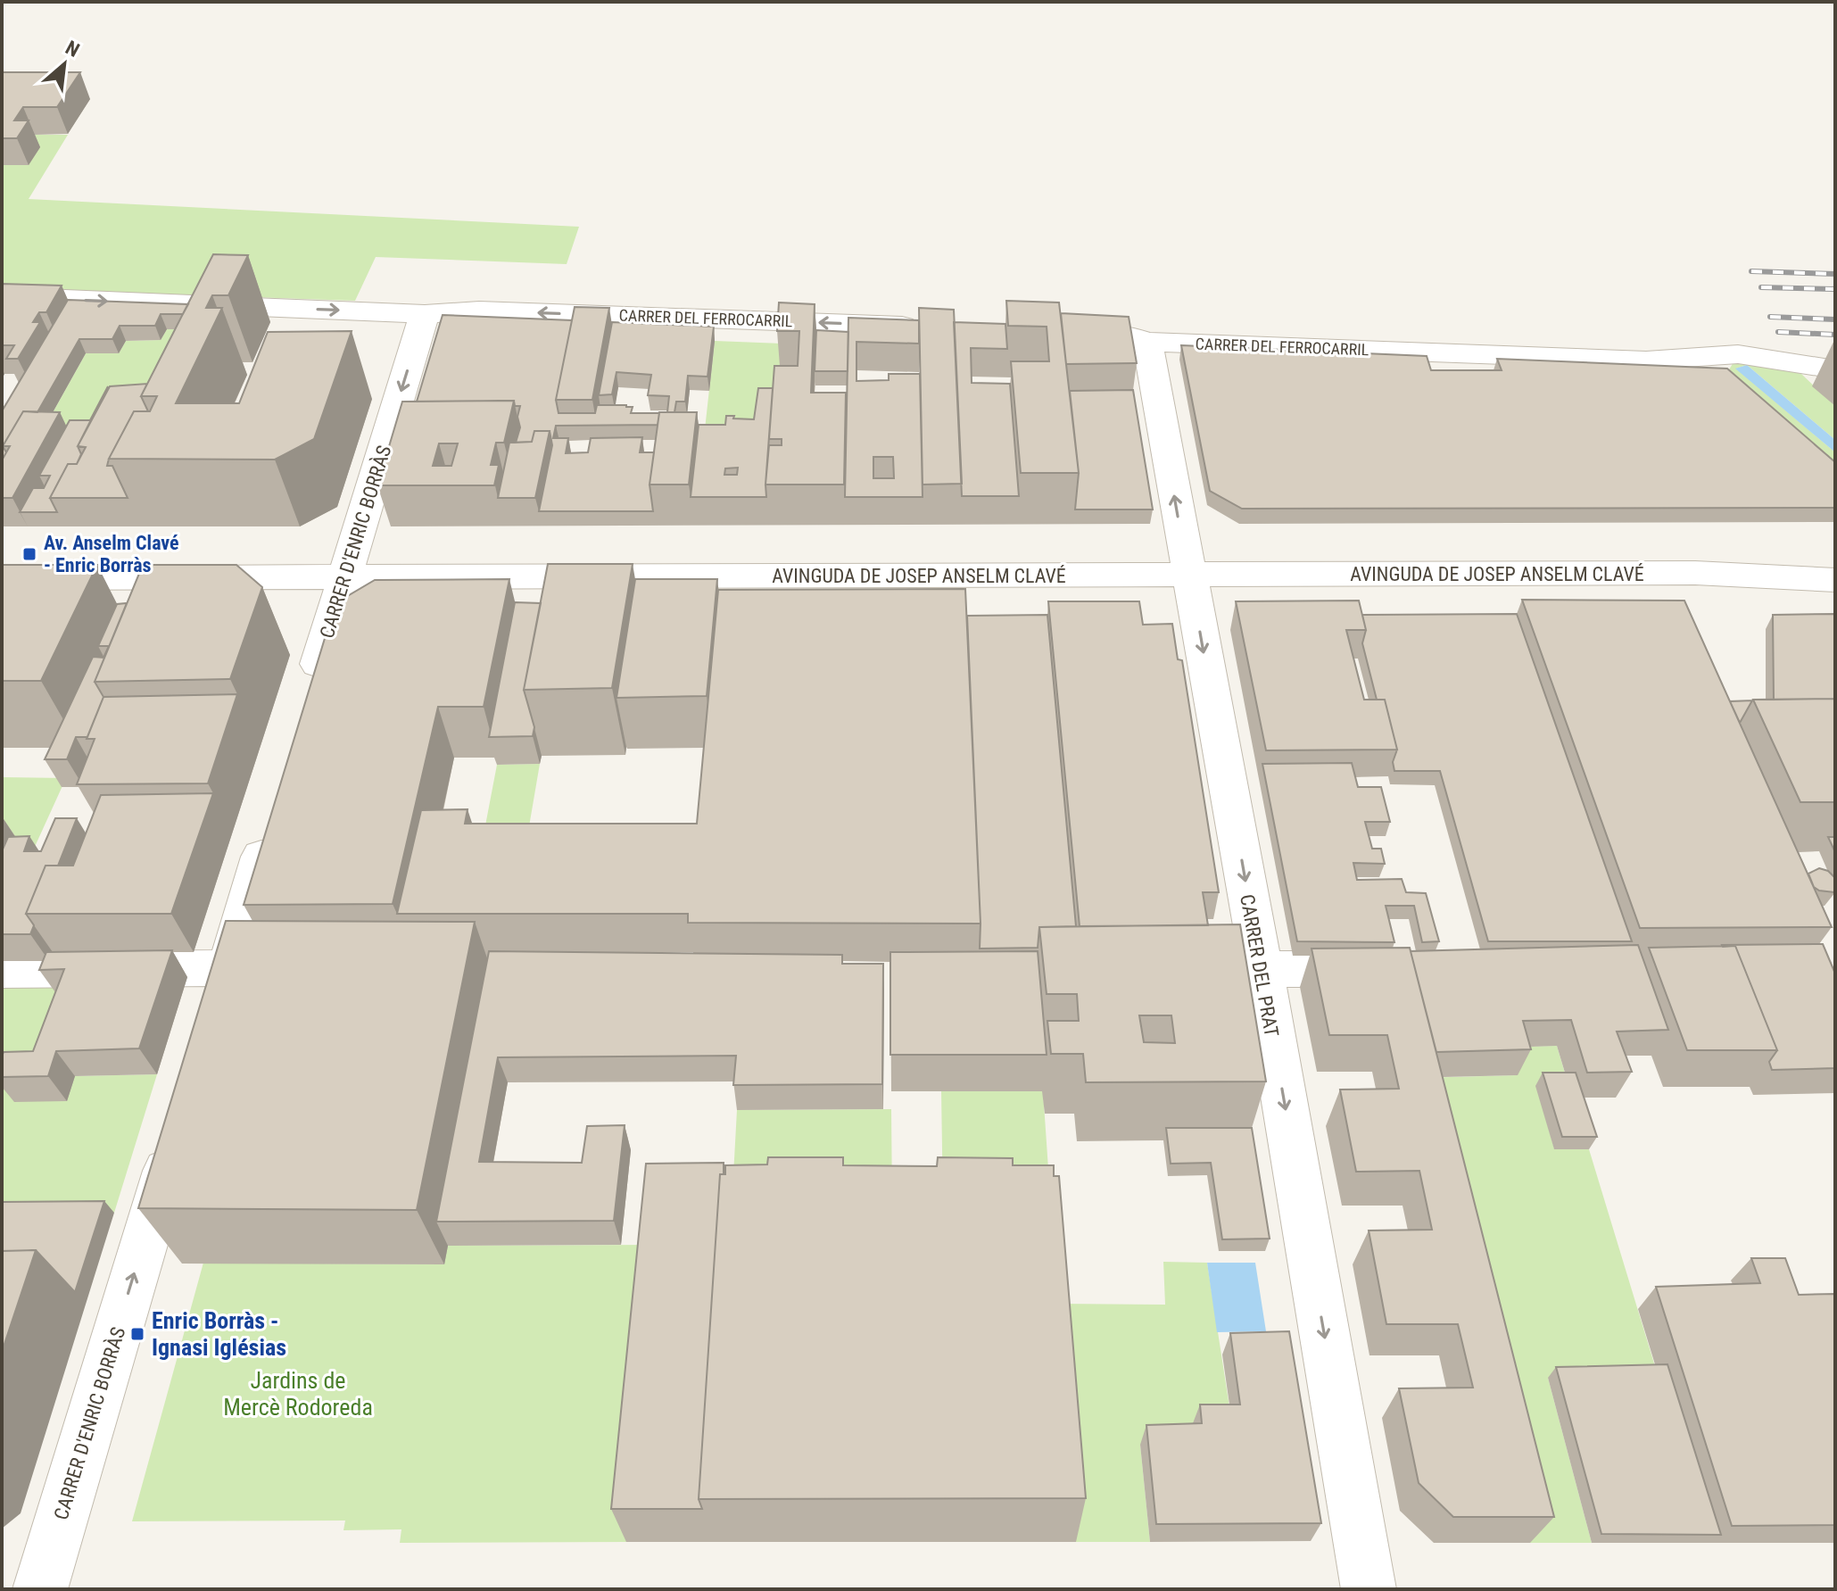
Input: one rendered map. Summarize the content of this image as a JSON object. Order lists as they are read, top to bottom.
{
  "streets": {
    "street": [
      "CARRER DEL FERROCARRIL",
      "CARRER D'ENRIC BORRÀS",
      "AVINGUDA DE JOSEP ANSELM CLAVÉ",
      "CARRER DEL PRAT"
    ]
  },
  "crossings": [
    ["CARRER DEL FERROCARRIL", "CARRER D'ENRIC BORRÀS"],
    ["CARRER DEL FERROCARRIL", "CARRER DEL PRAT"],
    ["CARRER D'ENRIC BORRÀS", "AVINGUDA DE JOSEP ANSELM CLAVÉ"],
    ["AVINGUDA DE JOSEP ANSELM CLAVÉ", "CARRER DEL PRAT"]
  ],
  "parks": ["Jardins de Mercè Rodoreda"],
  "places": {
    "transit": ["Av. Anselm Clavé - Enric Borràs", "Enric Borràs - Ignasi Iglésias"]
  },
  "north": "top right"
}
